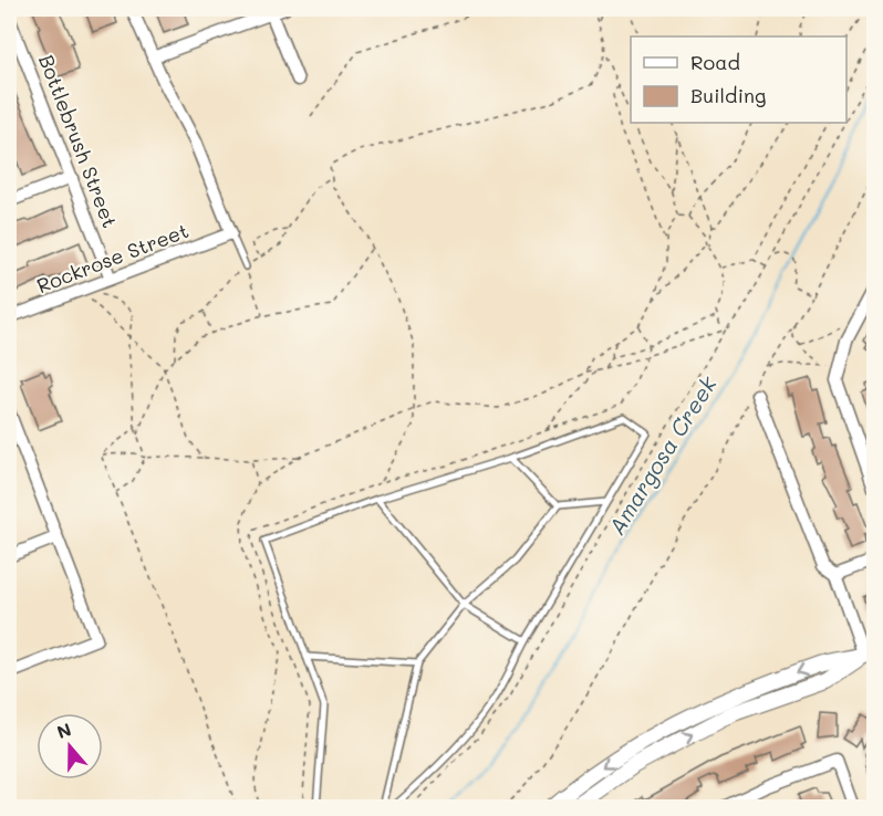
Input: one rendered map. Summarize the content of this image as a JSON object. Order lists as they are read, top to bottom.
{
  "streets": {
    "street": ["Bottlebrush Street", "Rockrose Street"]
  },
  "crossings": [
    ["Bottlebrush Street", "Rockrose Street"]
  ],
  "water": ["Amargosa Creek"],
  "legend": ["Road", "Building"],
  "north": "top"
}
